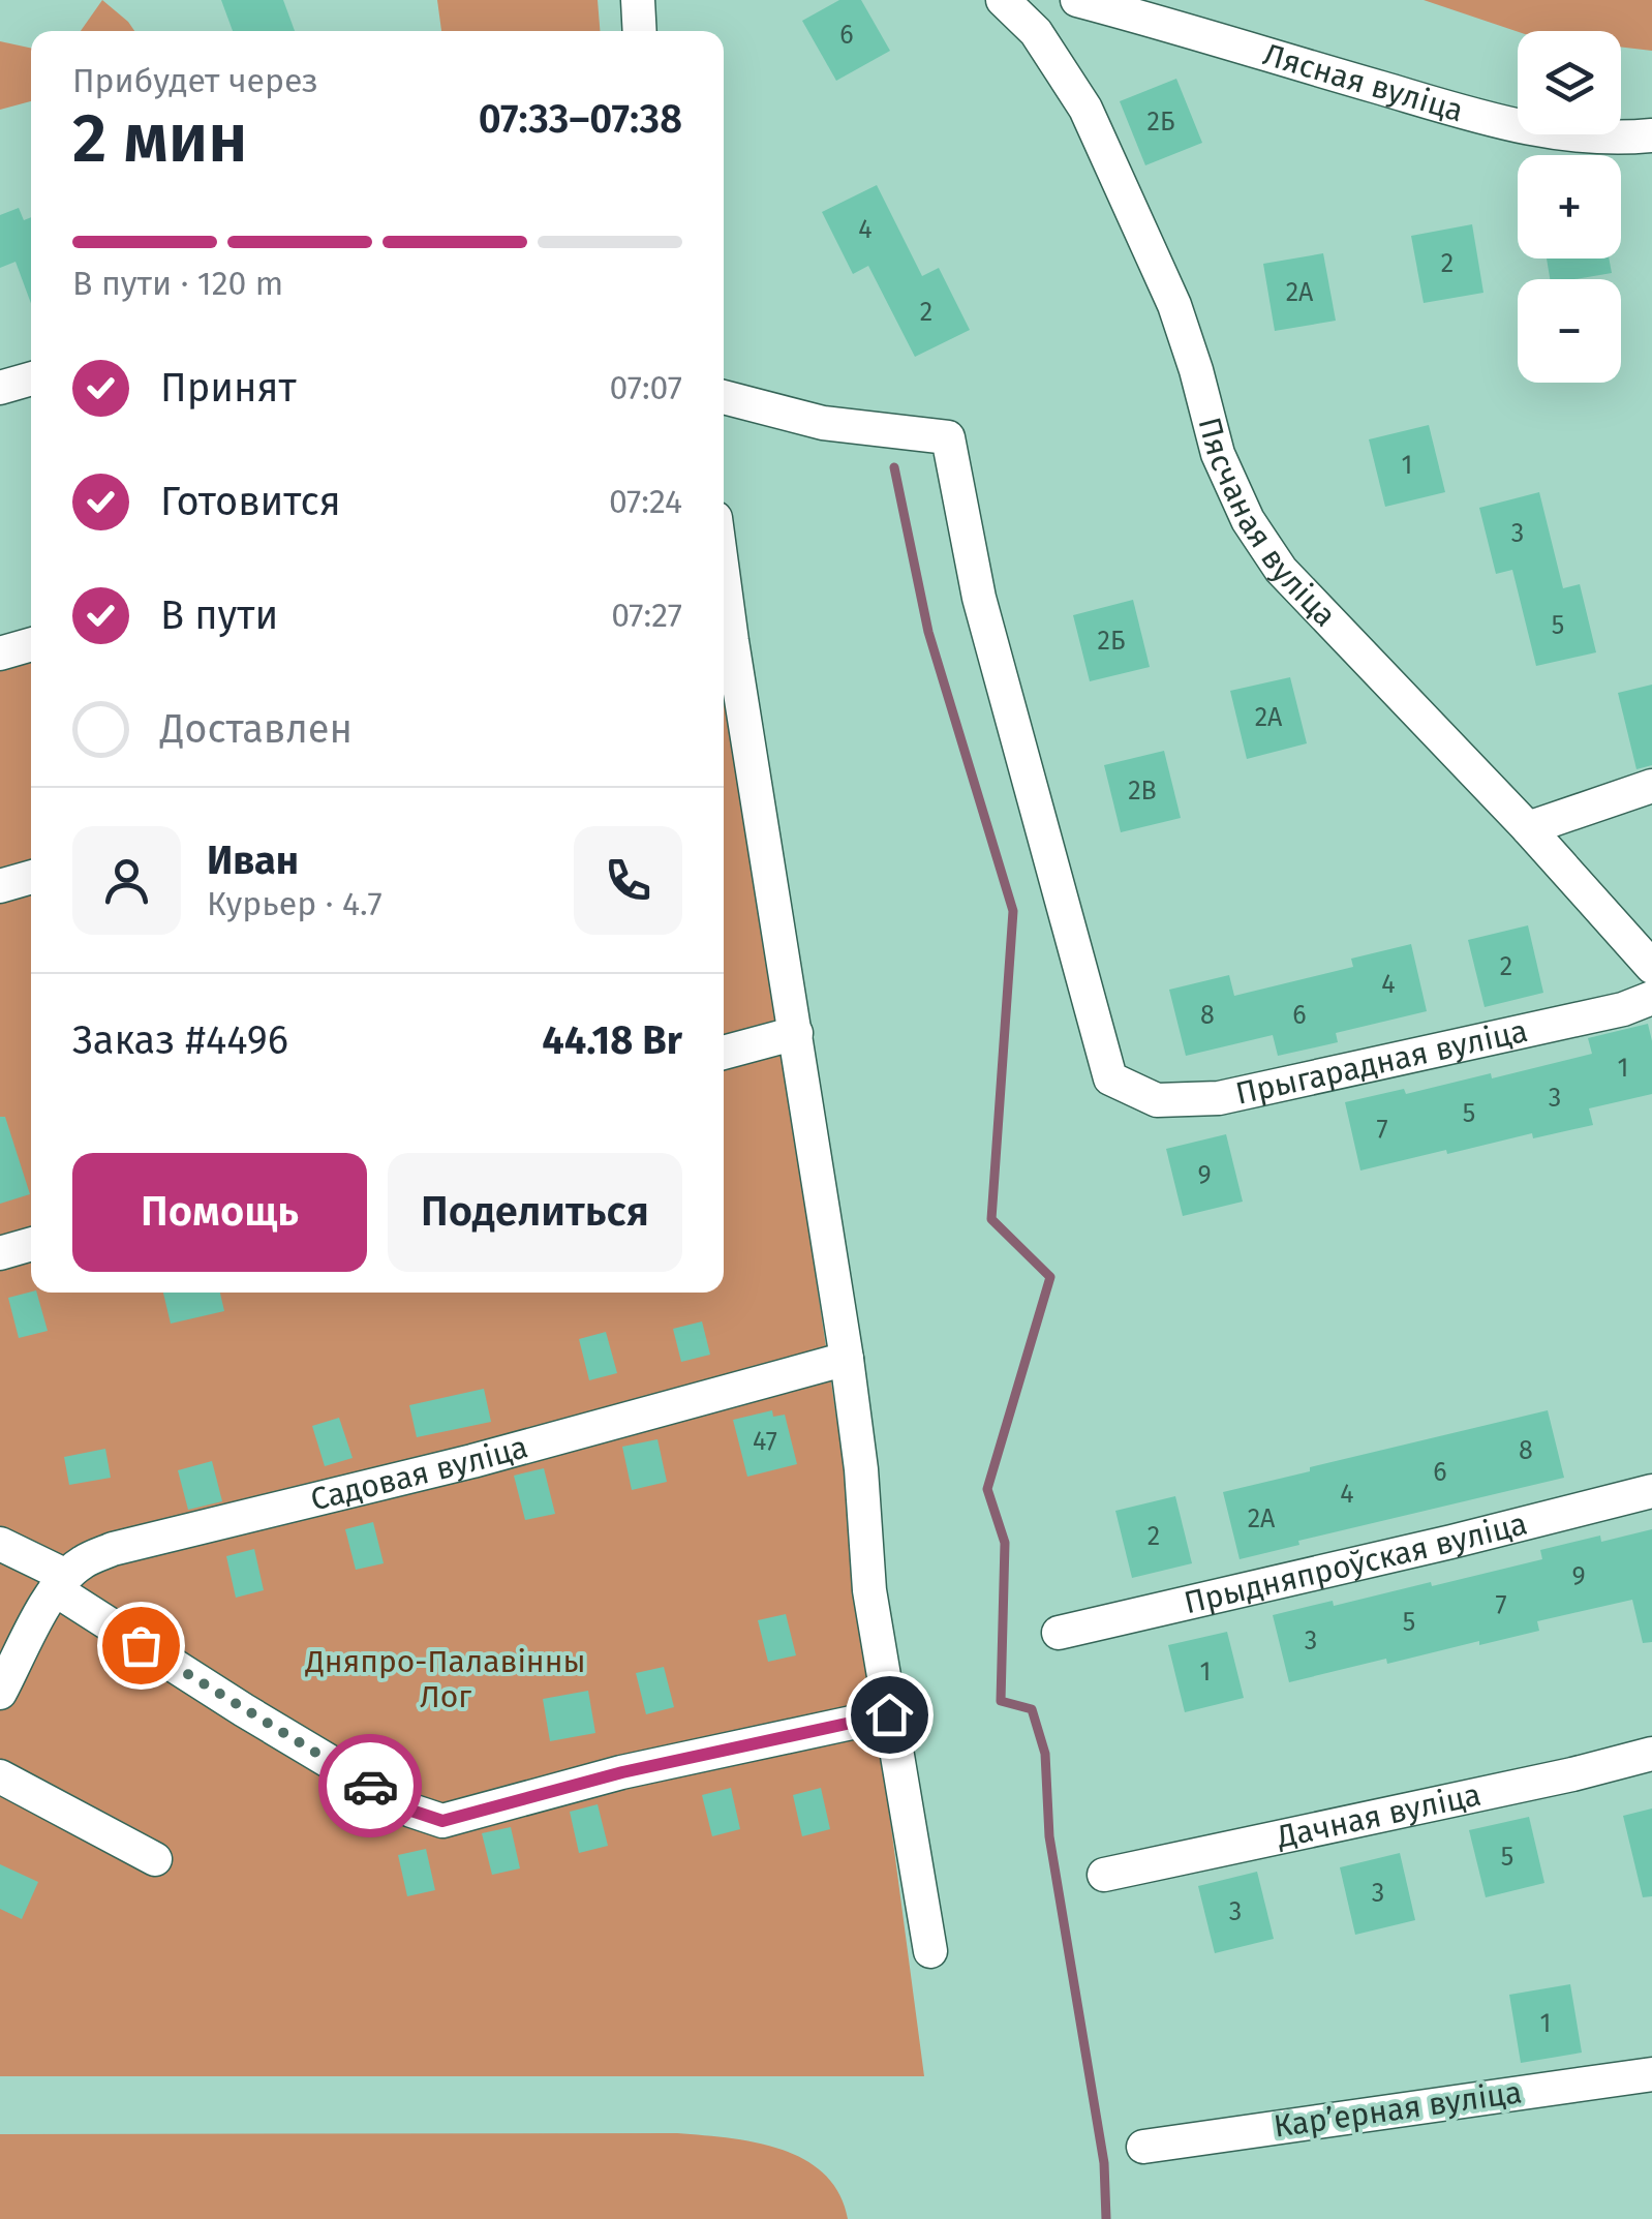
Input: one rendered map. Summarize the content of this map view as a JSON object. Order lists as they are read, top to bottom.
{
  "streets": {
    "street": [
      "Лясная вуліца",
      "Пясчаная вуліца",
      "Прыгарадная вуліца",
      "Садовая вуліца",
      "Прыдняпроўская вуліца",
      "Дачная вуліца",
      "Карʼерная вуліца"
    ]
  },
  "parks": ["Дняпро-Палавінны Лог"],
  "house_numbers": [
    "6",
    "2Б",
    "4",
    "2",
    "2А",
    "2",
    "1",
    "3",
    "5",
    "2Б",
    "2А",
    "2В",
    "2",
    "4",
    "8",
    "6",
    "1",
    "3",
    "5",
    "7",
    "9",
    "47",
    "8",
    "6",
    "4",
    "2А",
    "2",
    "9",
    "7",
    "5",
    "3",
    "1",
    "5",
    "3",
    "3",
    "1"
  ],
  "page": {
    "map_buttons": ["+", "−"],
    "heading": ["2 мин", "Прибудет через", "07:33–07:38"],
    "panel": [
      "Иван",
      "Курьер · 4.7",
      "Заказ #4496",
      "44.18 Br"
    ],
    "bar": "В пути · 120 m",
    "list": [
      ["Принят", "07:07"],
      ["Готовится", "07:24"],
      ["В пути", "07:27"],
      "Доставлен"
    ],
    "buttons": ["Помощь", "Поделиться"]
  }
}
